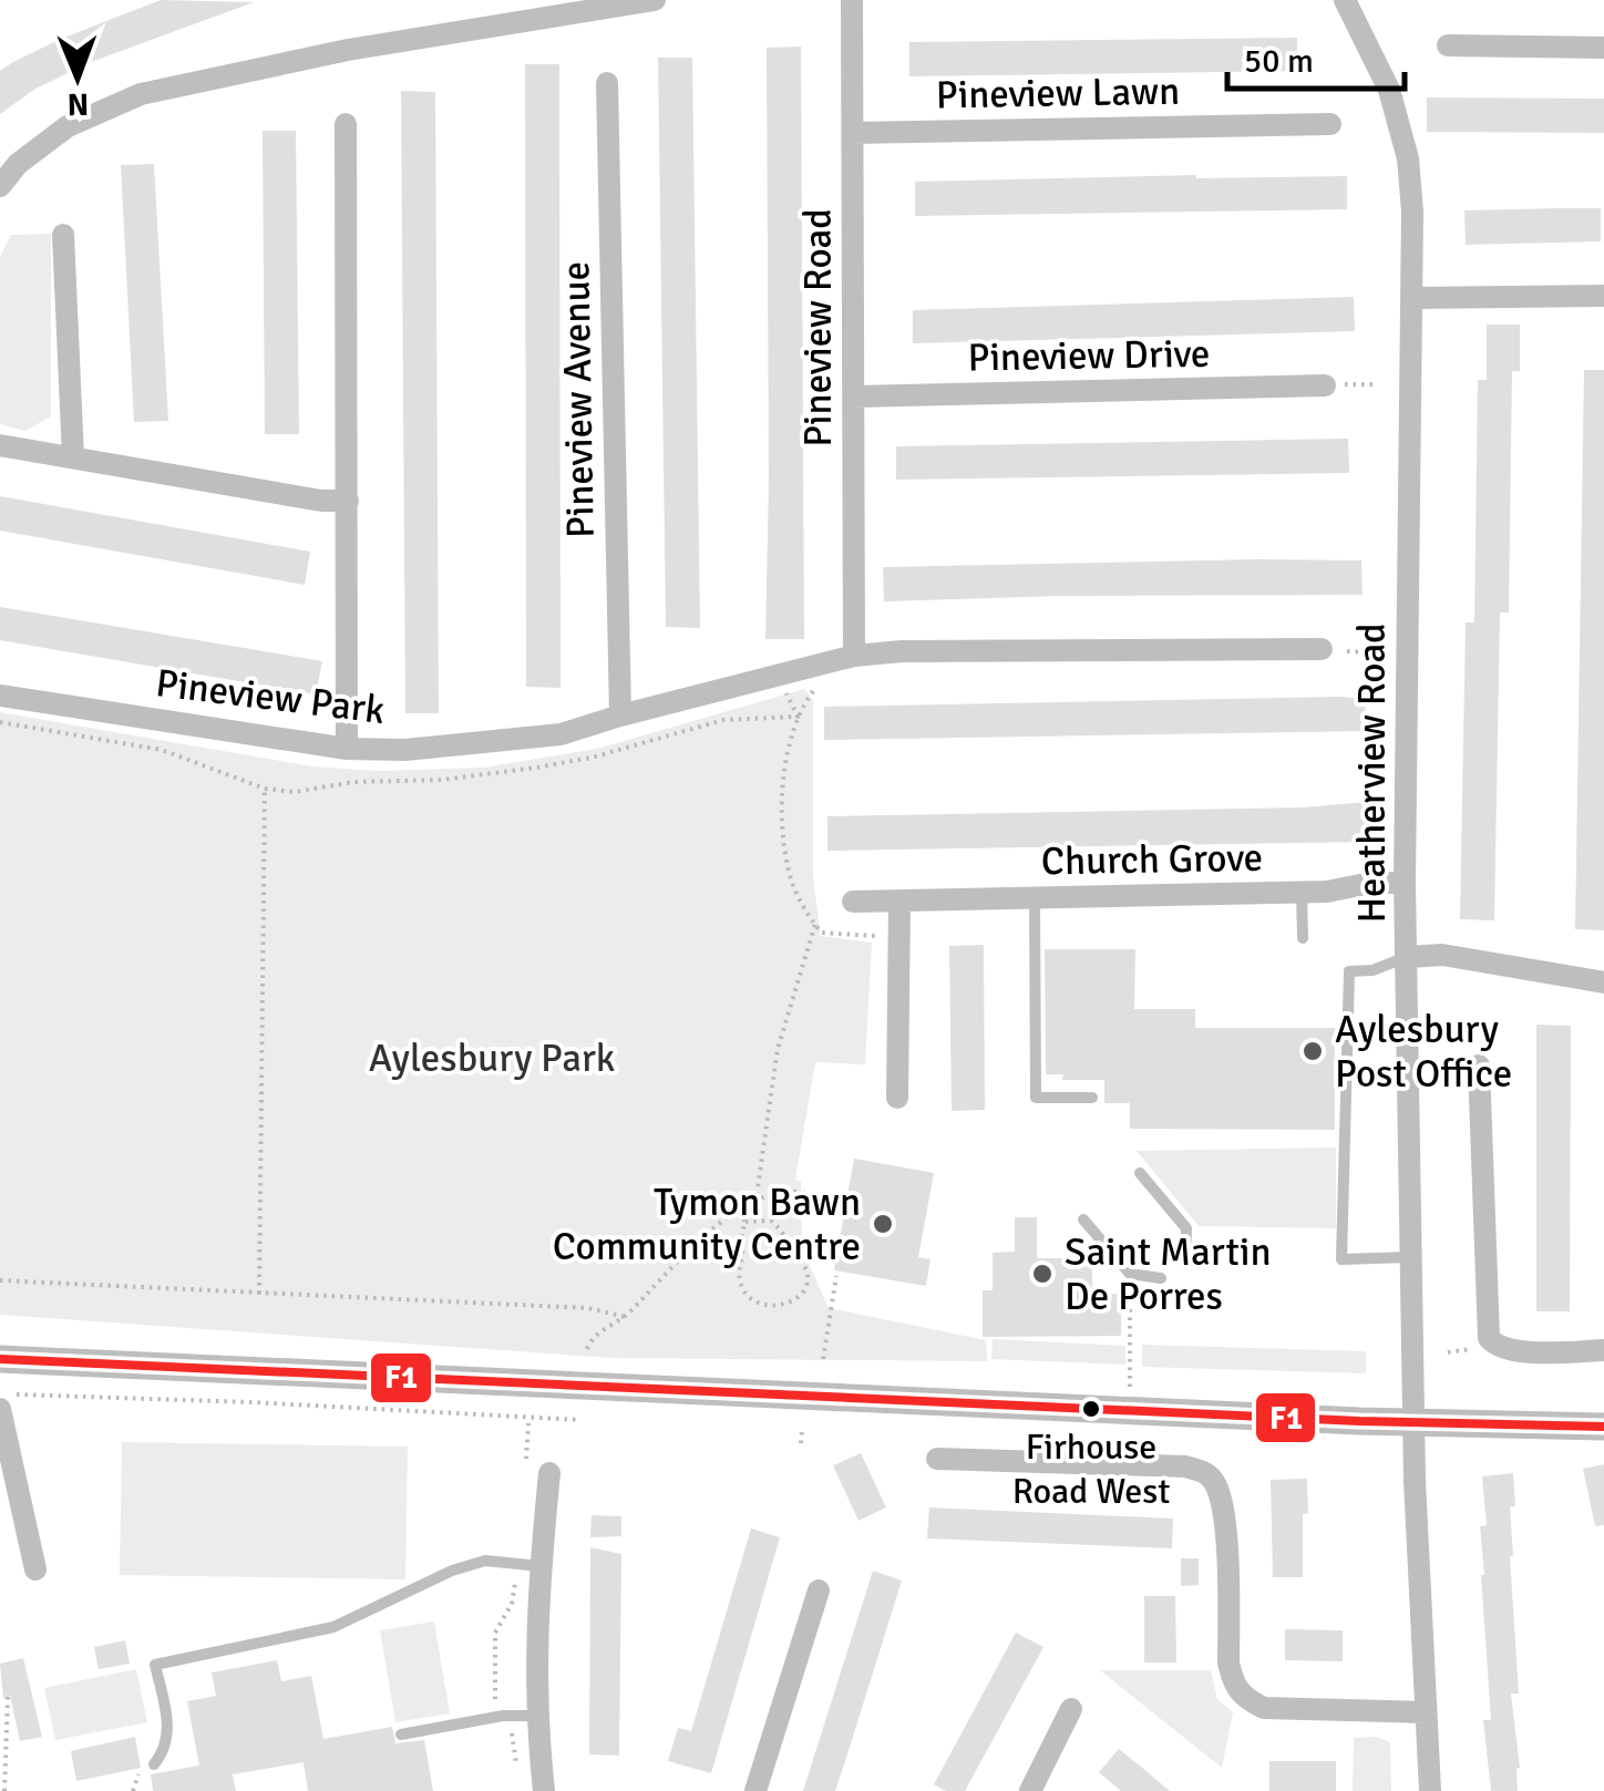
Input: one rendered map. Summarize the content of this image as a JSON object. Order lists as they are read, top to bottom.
{
  "streets": {
    "street": [
      "Pineview Lawn",
      "Pineview Road",
      "Pineview Drive",
      "Pineview Avenue",
      "Pineview Park",
      "Heatherview Road",
      "Church Grove"
    ]
  },
  "crossings": [
    ["Pineview Lawn", "Pineview Road"],
    ["Pineview Road", "Pineview Drive"],
    ["Pineview Road", "Pineview Park"],
    ["Pineview Avenue", "Pineview Park"],
    ["Heatherview Road", "Church Grove"]
  ],
  "parks": ["Aylesbury Park"],
  "places": [
    "Aylesbury Post Office",
    "Tymon Bawn Community Centre",
    "Saint Martin De Porres",
    "Firhouse Road West"
  ],
  "lines": ["transit line F1"],
  "scale_bar": "50 m",
  "north": "bottom"
}
